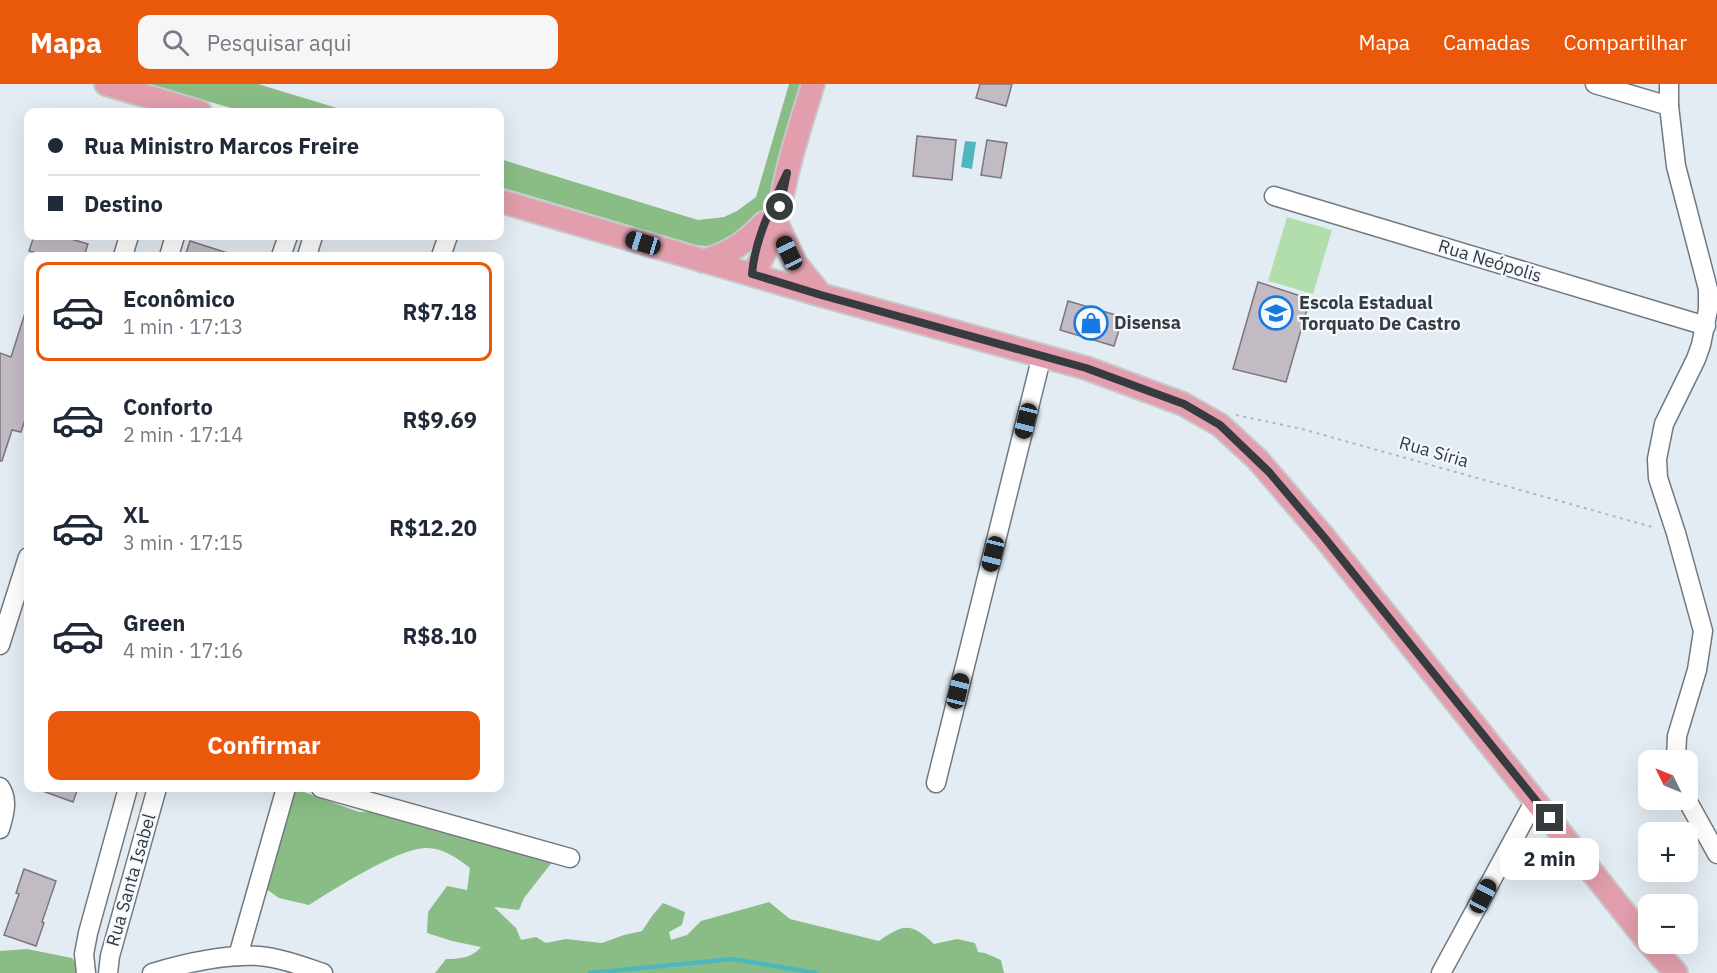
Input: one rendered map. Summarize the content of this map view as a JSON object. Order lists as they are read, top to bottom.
{
  "streets": {
    "street": ["Rua Neópolis", "Rua Santa Isabel"],
    "path": ["Rua Síria"]
  },
  "places": {
    "school or university": ["Escola Estadual Torquato De Castro"],
    "shop": ["Disensa"]
  },
  "north": "top left",
  "page": {
    "header": "Mapa",
    "search": "Pesquisar aqui",
    "nav": ["Mapa", "Camadas", "Compartilhar"],
    "banner": ["Rua Ministro Marcos Freire", "Destino"],
    "list": [
      {
        "name": "Econômico",
        "note": "1 min · 17:13",
        "value": "R$7.18"
      },
      {
        "name": "Conforto",
        "note": "2 min · 17:14",
        "value": "R$9.69"
      },
      {
        "name": "XL",
        "note": "3 min · 17:15",
        "value": "R$12.20"
      },
      {
        "name": "Green",
        "note": "4 min · 17:16",
        "value": "R$8.10"
      }
    ],
    "buttons": "Confirmar",
    "map_buttons": ["+", "−"],
    "bubble": "2 min"
  }
}
